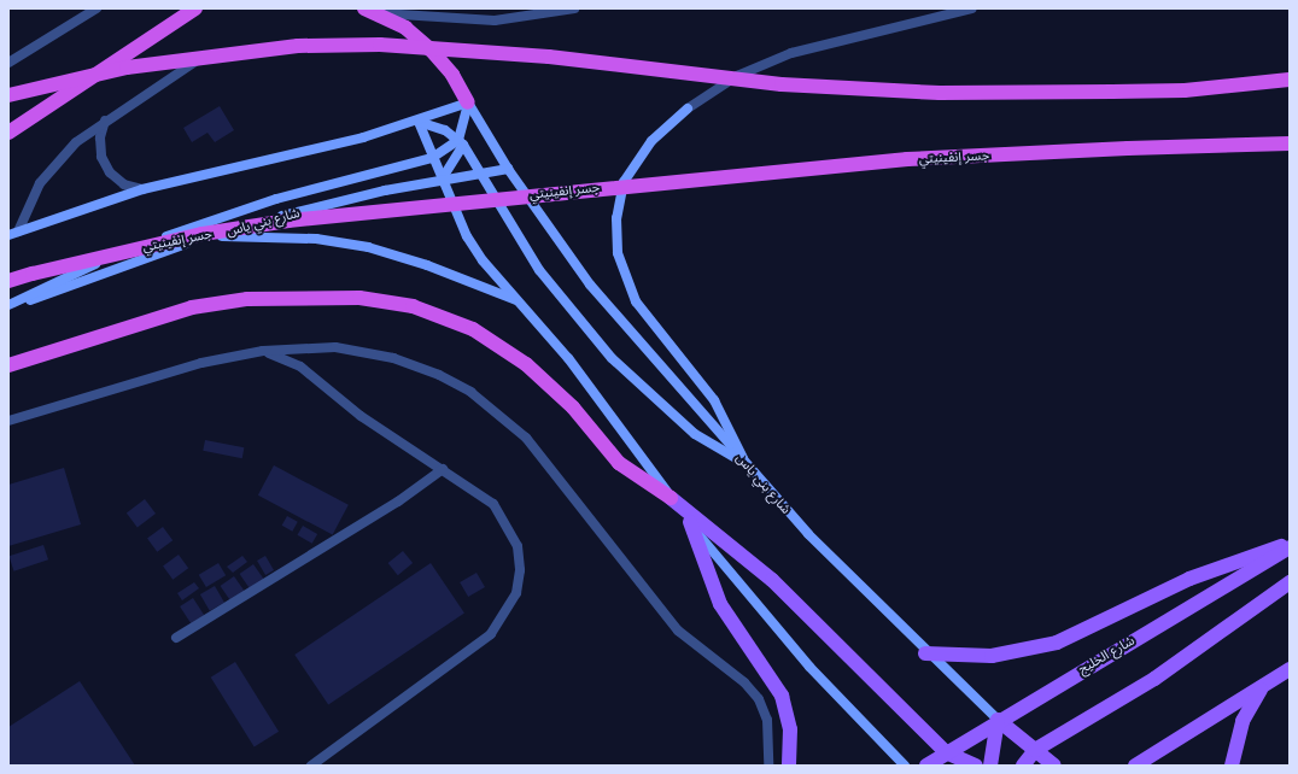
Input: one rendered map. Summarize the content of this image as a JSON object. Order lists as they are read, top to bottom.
{
  "streets": {
    "highway": ["جسر إنفينيتي"],
    "main road": ["شارع بني ياس", "شارع الخليج"]
  },
  "crossings": [
    ["شارع بني ياس", "شارع الخليج"]
  ]
}
